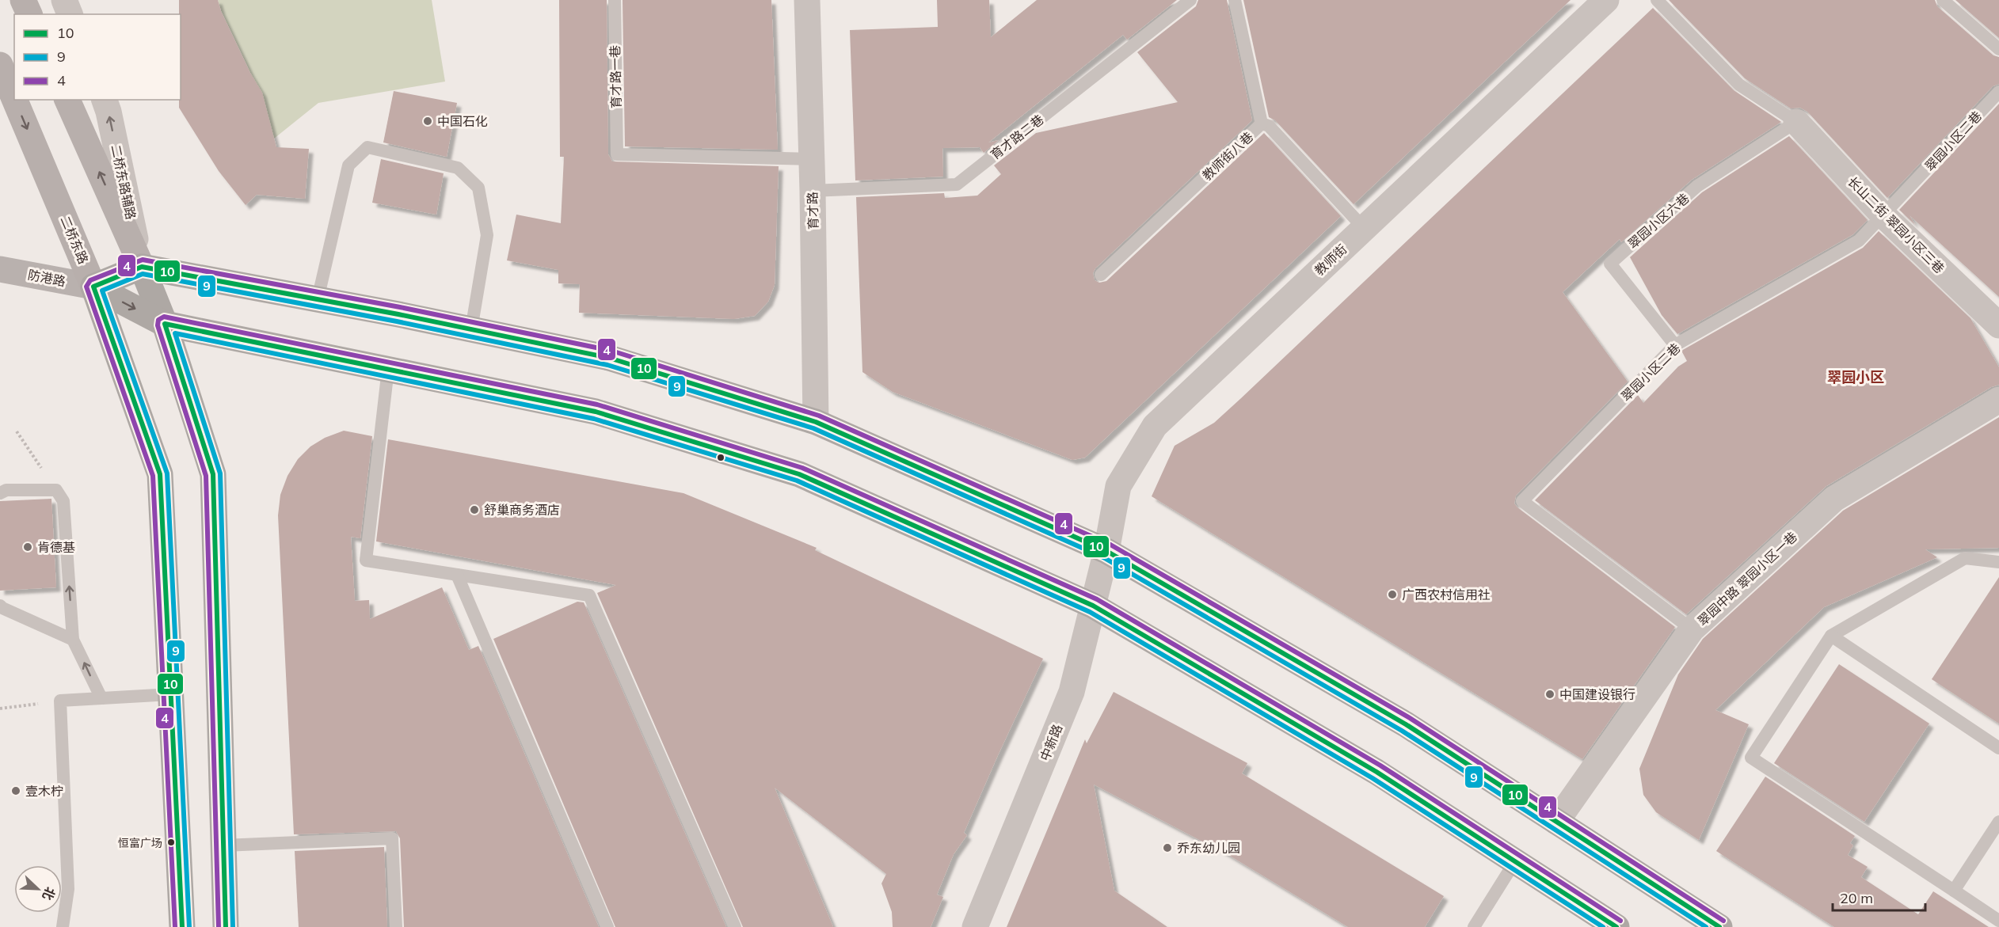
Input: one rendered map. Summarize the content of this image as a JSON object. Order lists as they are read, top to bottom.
{
  "streets": {
    "highway": ["二桥东路", "防港路"],
    "street": [
      "二桥东路辅路",
      "育才路",
      "长山二街 翠园小区三巷",
      "教师街",
      "翠园中路 翠园小区一巷",
      "中新路"
    ],
    "lane": [
      "育才路一巷",
      "育才路二巷",
      "翠园小区二巷",
      "教师街八巷",
      "翠园小区六巷"
    ]
  },
  "crossings": [
    ["育才路一巷", "育才路"],
    ["育才路二巷", "育才路"],
    ["翠园小区二巷", "翠园小区六巷"],
    ["翠园小区二巷", "长山二街 翠园小区三巷"],
    ["翠园小区二巷", "翠园中路 翠园小区一巷"],
    ["翠园小区六巷", "长山二街 翠园小区三巷"],
    ["二桥东路", "防港路"],
    ["教师街", "中新路"],
    ["防港路", "中新路"]
  ],
  "one_way": ["二桥东路辅路"],
  "districts": ["翠园小区"],
  "places": [
    "中国石化",
    "舒巢商务酒店",
    "肯德基",
    "广西农村信用社",
    "中国建设银行",
    "壹木柠",
    "恒富广场",
    "乔东幼儿园"
  ],
  "lines": ["transit line 4", "transit line 10", "transit line 9"],
  "legend": ["10", "9", "4"],
  "scale_bar": "20 m",
  "north": "bottom right"
}
